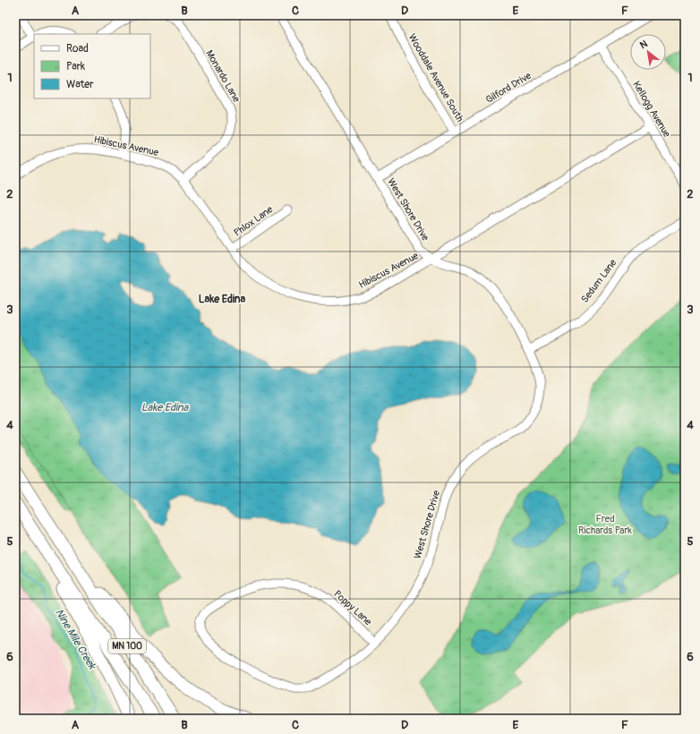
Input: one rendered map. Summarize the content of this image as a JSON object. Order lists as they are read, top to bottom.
{
  "streets": {
    "highway": ["MN 100"],
    "street": [
      "Monardo Lane",
      "Wooddale Avenue South",
      "Gilford Drive",
      "Kellogg Avenue",
      "Hibiscus Avenue",
      "West Shore Drive",
      "Phlox Lane",
      "Sedum Lane",
      "Poppy Lane"
    ]
  },
  "crossings": [
    ["Monardo Lane", "Hibiscus Avenue"],
    ["Wooddale Avenue South", "Gilford Drive"],
    ["Gilford Drive", "Kellogg Avenue"],
    ["Gilford Drive", "West Shore Drive"],
    ["Kellogg Avenue", "Hibiscus Avenue"],
    ["Hibiscus Avenue", "West Shore Drive"],
    ["Hibiscus Avenue", "Phlox Lane"],
    ["West Shore Drive", "Sedum Lane"],
    ["West Shore Drive", "Poppy Lane"]
  ],
  "districts": ["Lake Edina"],
  "water": ["Lake Edina", "Nine Mile Creek"],
  "parks": ["Fred Richards Park"],
  "legend": ["Road", "Park", "Water"],
  "north": "top left",
  "grid": {
    "columns": [
      "A",
      "B",
      "C",
      "D",
      "E",
      "F"
    ],
    "rows": [
      "1",
      "2",
      "3",
      "4",
      "5",
      "6"
    ]
  }
}
